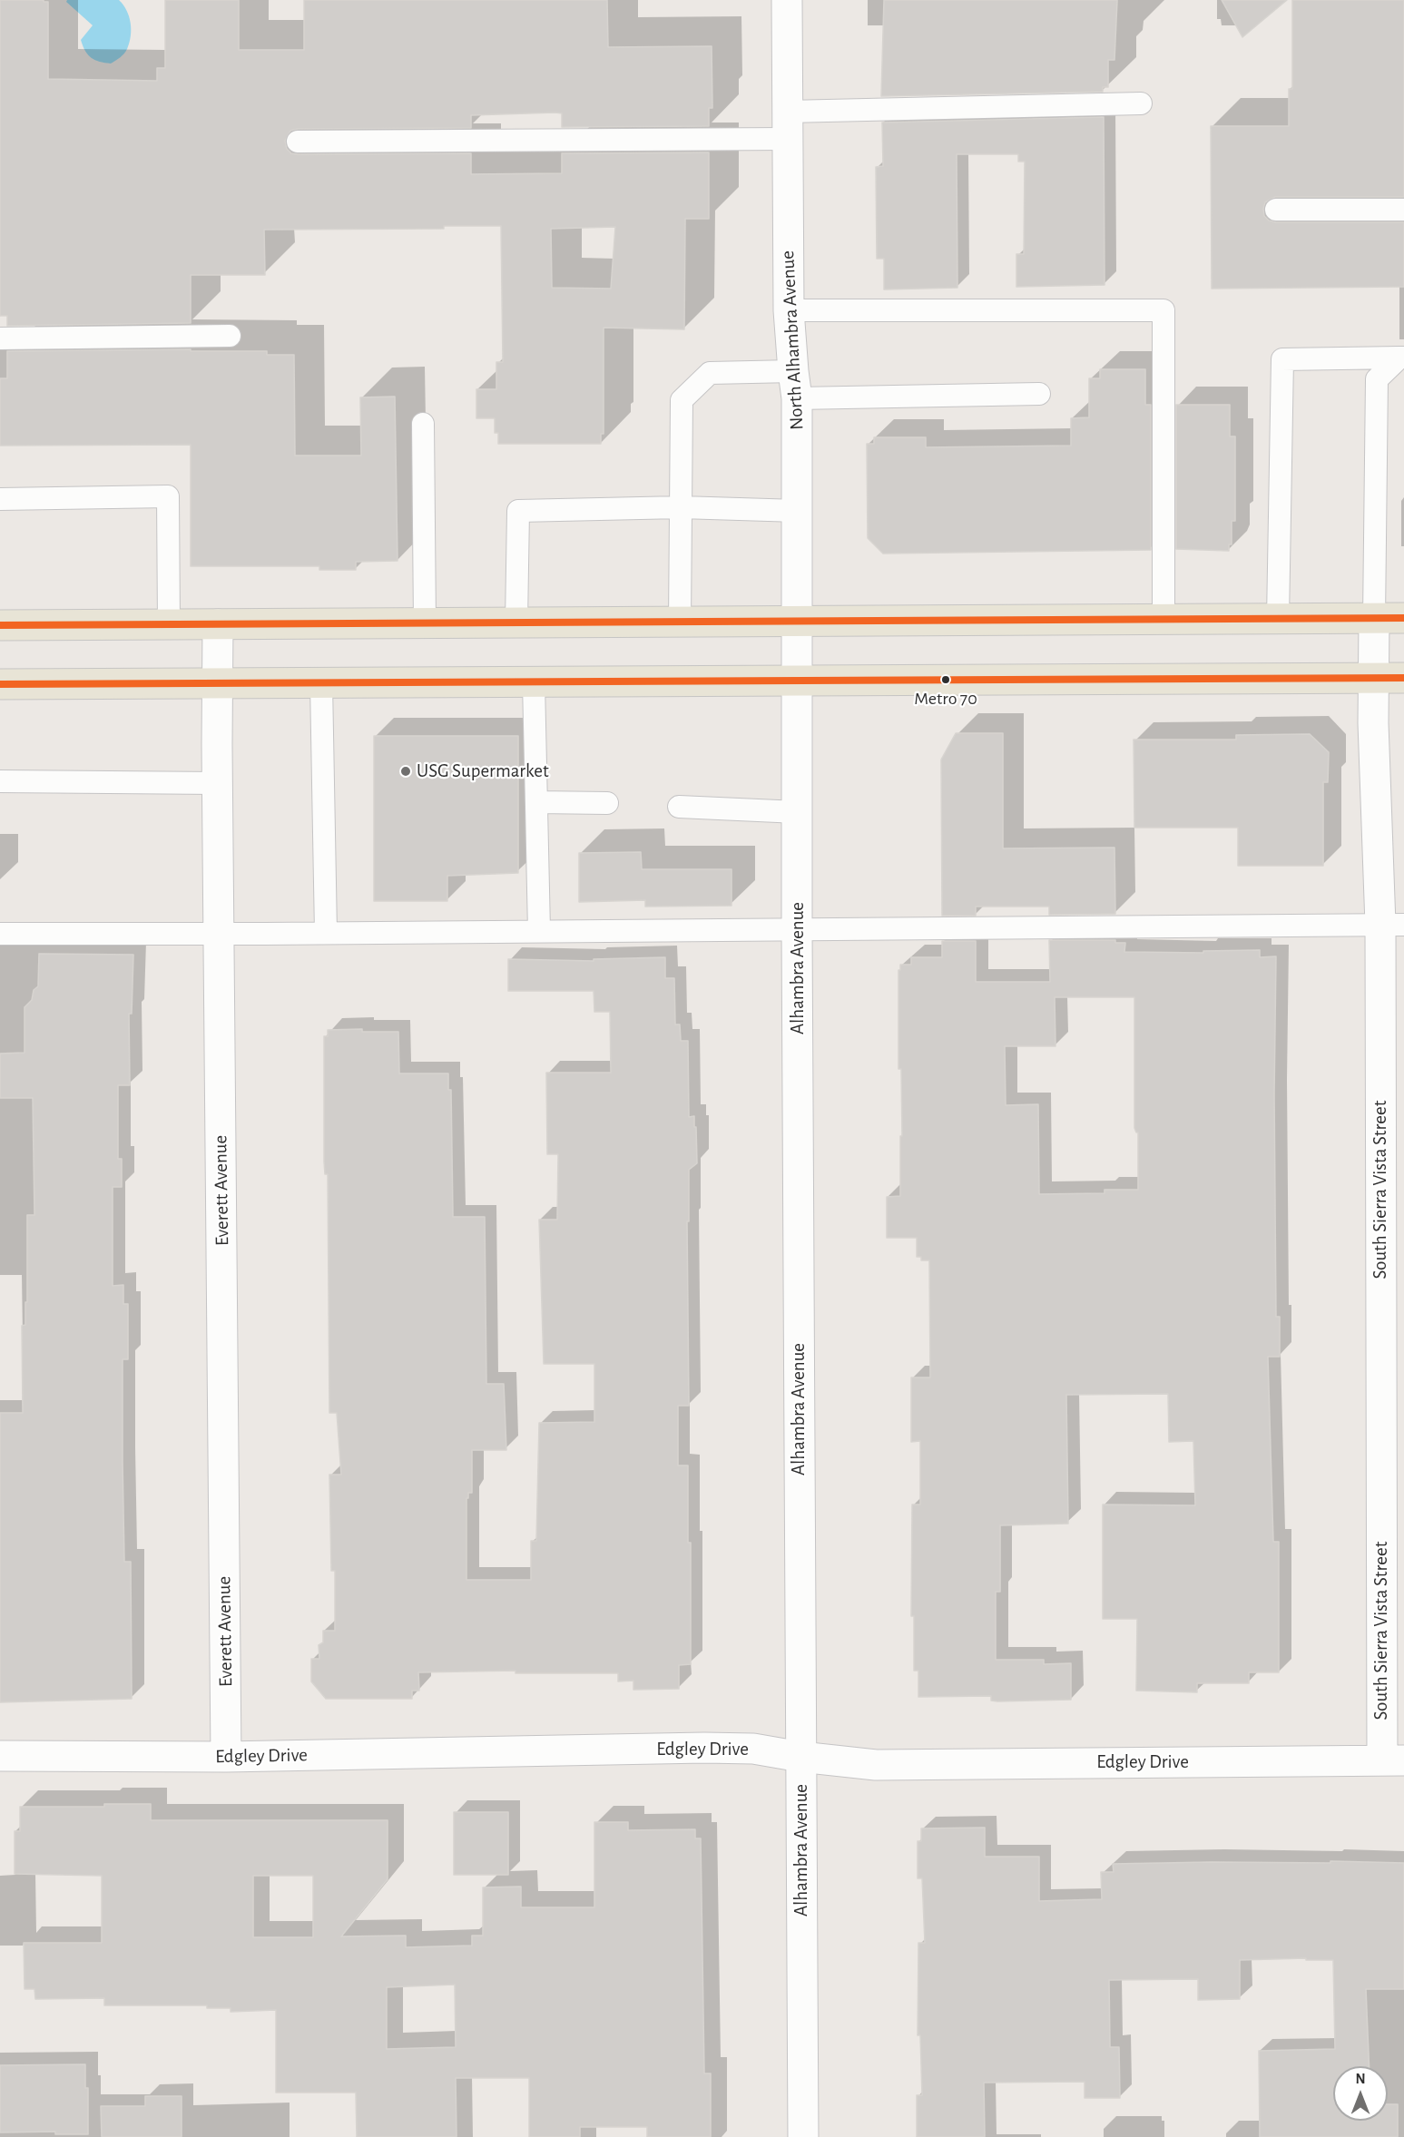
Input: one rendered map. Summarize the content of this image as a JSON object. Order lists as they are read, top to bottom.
{
  "streets": {
    "street": [
      "North Alhambra Avenue",
      "Alhambra Avenue",
      "South Sierra Vista Street",
      "Everett Avenue",
      "Edgley Drive"
    ]
  },
  "crossings": [
    ["North Alhambra Avenue", "Alhambra Avenue"],
    ["Alhambra Avenue", "Edgley Drive"],
    ["South Sierra Vista Street", "Edgley Drive"],
    ["Everett Avenue", "Edgley Drive"]
  ],
  "places": ["Metro 70", "USG Supermarket"],
  "north": "top"
}
